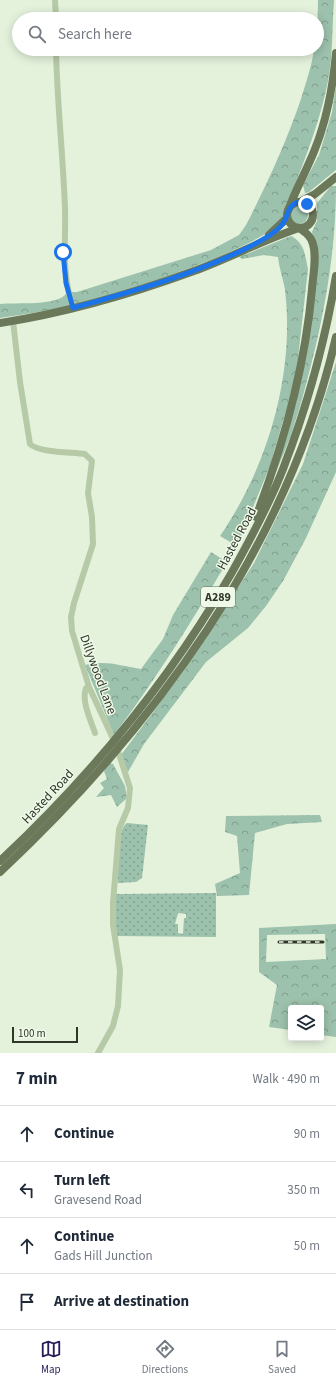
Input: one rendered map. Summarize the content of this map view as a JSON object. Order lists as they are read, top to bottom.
{
  "streets": {
    "main road": ["Hasted Road", "A289"],
    "street": ["Dillywood Lane"]
  },
  "crossings": [
    ["Hasted Road", "A289"]
  ],
  "scale_bar": "100 m",
  "page": {
    "search": "Search here",
    "scale": "100 m",
    "heading": ["7 min", "Walk · 490 m"],
    "list": [
      ["Continue", "90 m"],
      ["Turn left", "Gravesend Road", "350 m"],
      ["Continue", "Gads Hill Junction", "50 m"],
      "Arrive at destination"
    ],
    "nav": ["Map", "Directions", "Saved"]
  }
}
